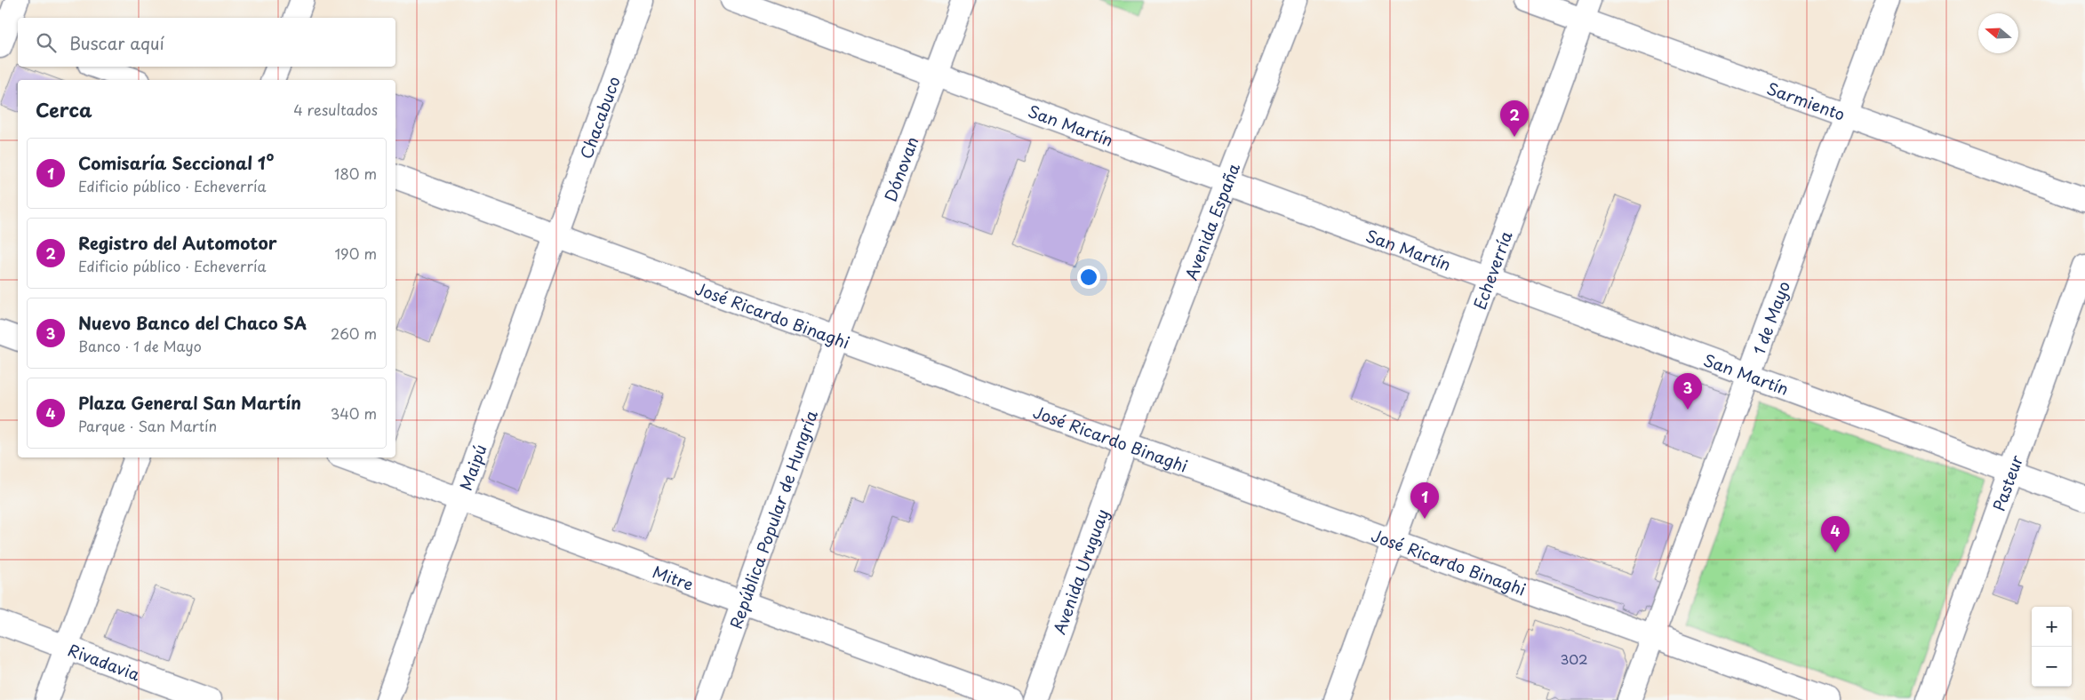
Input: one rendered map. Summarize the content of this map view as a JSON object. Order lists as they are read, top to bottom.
{
  "streets": {
    "street": [
      "Sarmiento",
      "Chacabuco",
      "San Martín",
      "Dónovan",
      "Avenida España",
      "Echeverría",
      "José Ricardo Binaghi",
      "1 de Mayo",
      "Maipú",
      "Pasteur",
      "República Popular de Hungría",
      "Avenida Uruguay",
      "Mitre",
      "Rivadavia"
    ]
  },
  "crossings": [
    ["Sarmiento", "Echeverría"],
    ["Sarmiento", "1 de Mayo"],
    ["Chacabuco", "José Ricardo Binaghi"],
    ["Chacabuco", "Maipú"],
    ["San Martín", "Dónovan"],
    ["San Martín", "Avenida España"],
    ["San Martín", "Echeverría"],
    ["San Martín", "1 de Mayo"],
    ["San Martín", "Pasteur"],
    ["Dónovan", "José Ricardo Binaghi"],
    ["Dónovan", "República Popular de Hungría"],
    ["Avenida España", "José Ricardo Binaghi"],
    ["Avenida España", "Avenida Uruguay"],
    ["Echeverría", "José Ricardo Binaghi"],
    ["José Ricardo Binaghi", "1 de Mayo"],
    ["José Ricardo Binaghi", "Maipú"],
    ["José Ricardo Binaghi", "República Popular de Hungría"],
    ["José Ricardo Binaghi", "Avenida Uruguay"],
    ["Maipú", "Mitre"],
    ["República Popular de Hungría", "Mitre"]
  ],
  "house_numbers": ["302"],
  "north": "left",
  "page": {
    "search": "Buscar aquí",
    "heading": ["Cerca", "4 resultados"],
    "pins": [
      "2",
      "3",
      "1",
      "4"
    ],
    "list": [
      {
        "mark": "1",
        "name": "Comisaría Seccional 1º",
        "note": "Edificio público · Echeverría",
        "value": "180 m"
      },
      {
        "mark": "2",
        "name": "Registro del Automotor",
        "note": "Edificio público · Echeverría",
        "value": "190 m"
      },
      {
        "mark": "3",
        "name": "Nuevo Banco del Chaco SA",
        "note": "Banco · 1 de Mayo",
        "value": "260 m"
      },
      {
        "mark": "4",
        "name": "Plaza General San Martín",
        "note": "Parque · San Martín",
        "value": "340 m"
      }
    ],
    "map_buttons": ["+", "−"]
  }
}
